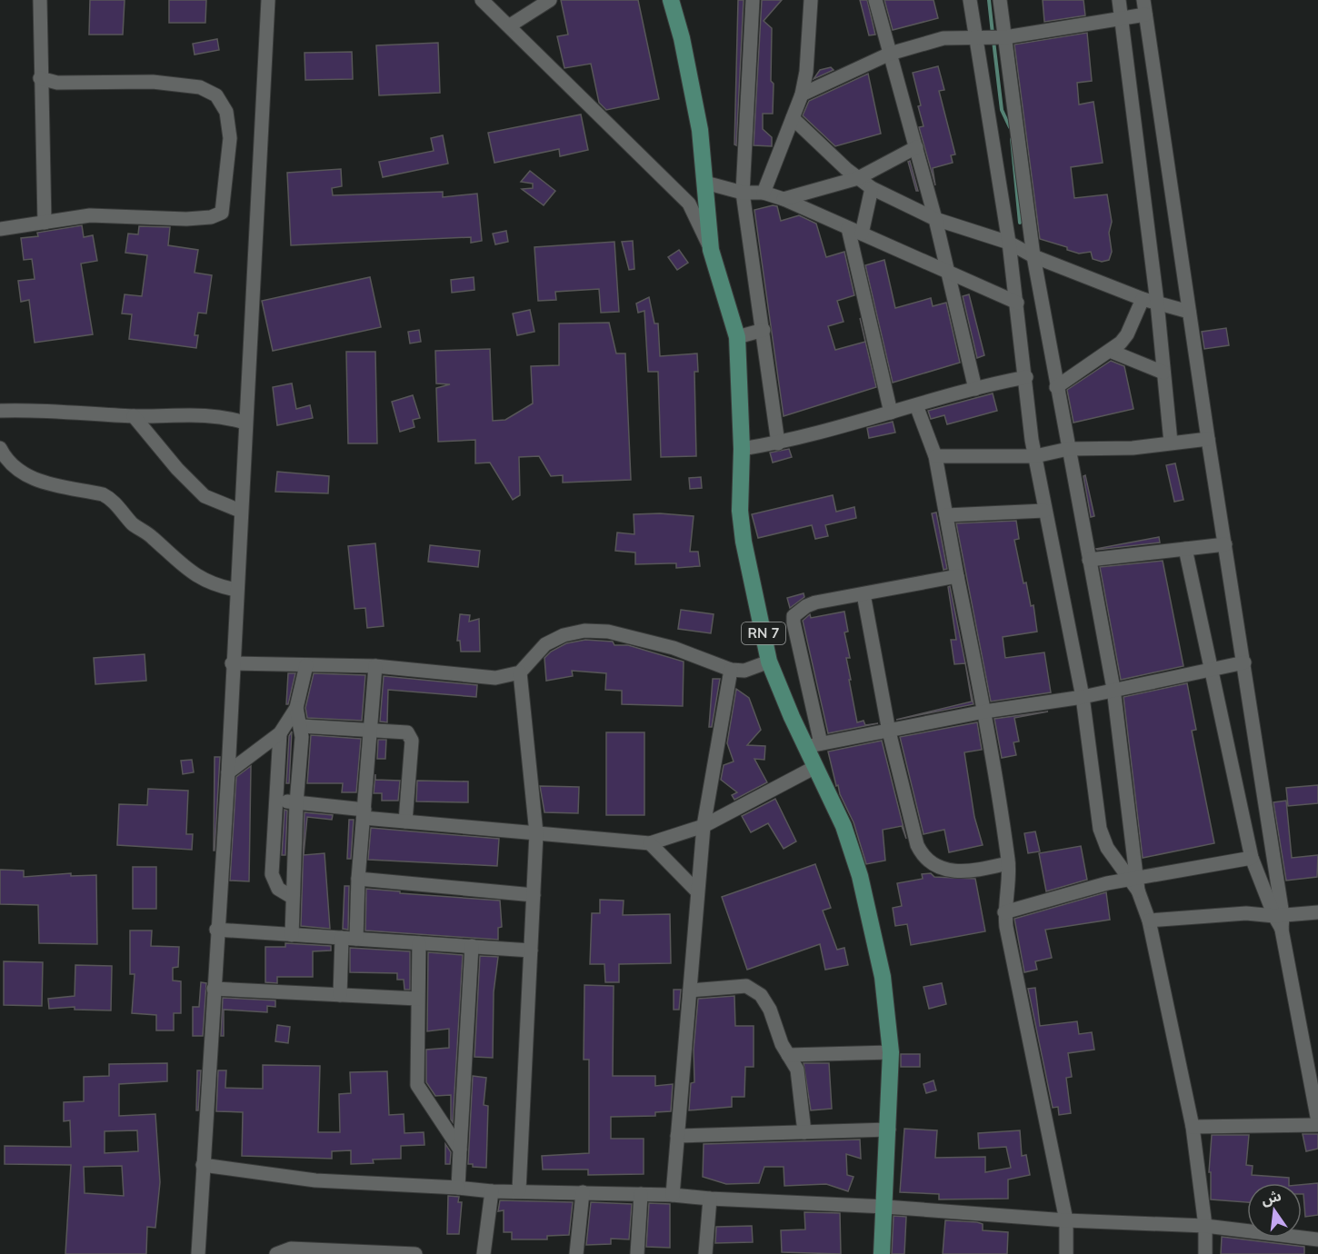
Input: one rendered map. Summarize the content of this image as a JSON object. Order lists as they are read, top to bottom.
{
  "streets": {
    "main road": ["RN 7"]
  },
  "north": "top"
}
